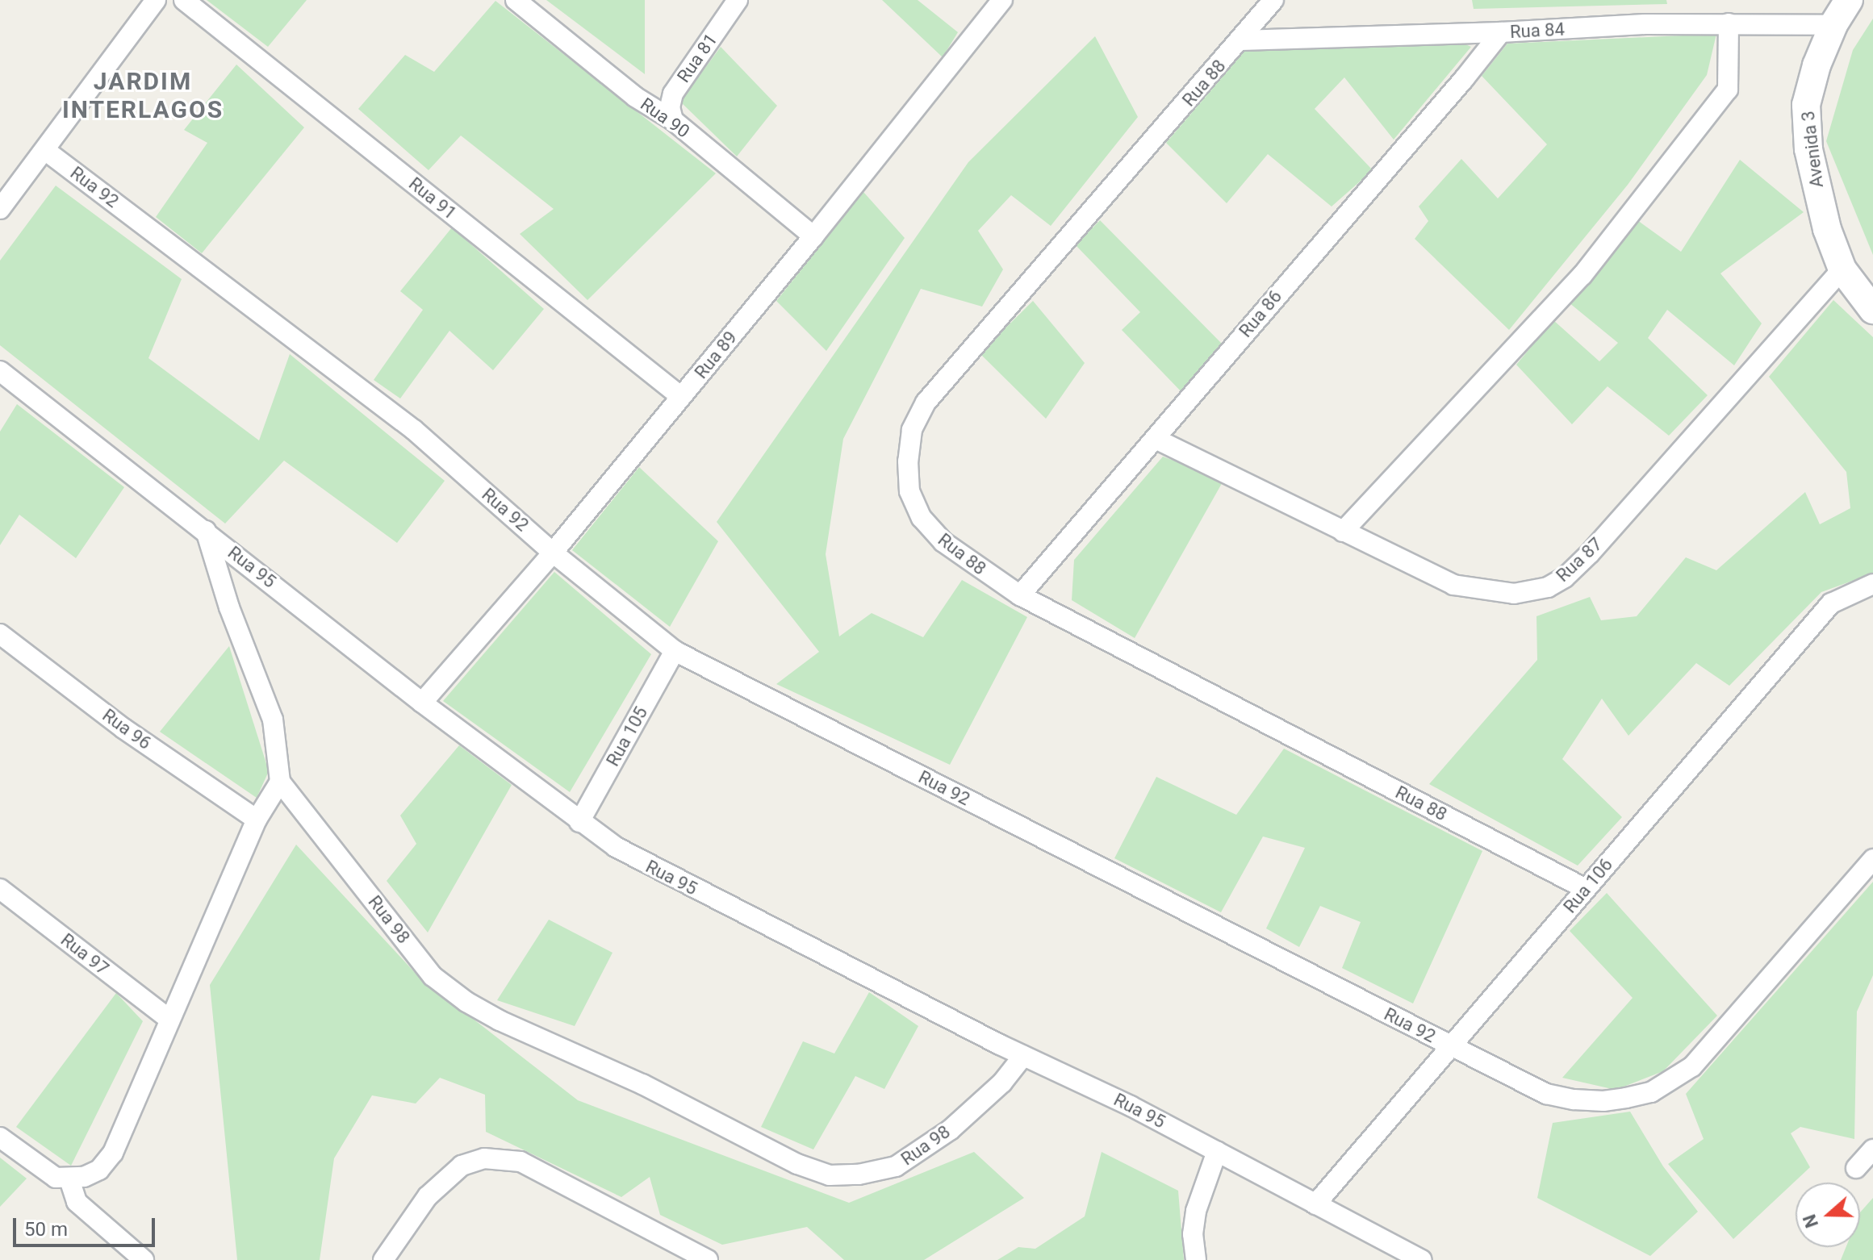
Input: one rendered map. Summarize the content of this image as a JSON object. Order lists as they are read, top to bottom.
{
  "streets": {
    "main road": ["Avenida 3"],
    "street": [
      "Rua 84",
      "Rua 81",
      "Rua 88",
      "Rua 90",
      "Rua 92",
      "Rua 91",
      "Rua 86",
      "Rua 89",
      "Rua 87",
      "Rua 95",
      "Rua 96",
      "Rua 105",
      "Rua 106",
      "Rua 98",
      "Rua 97"
    ]
  },
  "crossings": [
    ["Rua 84", "Rua 88"],
    ["Rua 84", "Avenida 3"],
    ["Rua 84", "Rua 86"],
    ["Rua 81", "Rua 90"],
    ["Rua 88", "Rua 86"],
    ["Rua 88", "Rua 106"],
    ["Rua 90", "Rua 89"],
    ["Avenida 3", "Rua 87"],
    ["Rua 92", "Rua 89"],
    ["Rua 92", "Rua 105"],
    ["Rua 92", "Rua 106"],
    ["Rua 91", "Rua 89"],
    ["Rua 86", "Rua 87"],
    ["Rua 89", "Rua 95"],
    ["Rua 95", "Rua 105"],
    ["Rua 95", "Rua 106"],
    ["Rua 95", "Rua 98"]
  ],
  "districts": ["JARDIM INTERLAGOS"],
  "scale_bar": "50 m",
  "north": "left"
}
